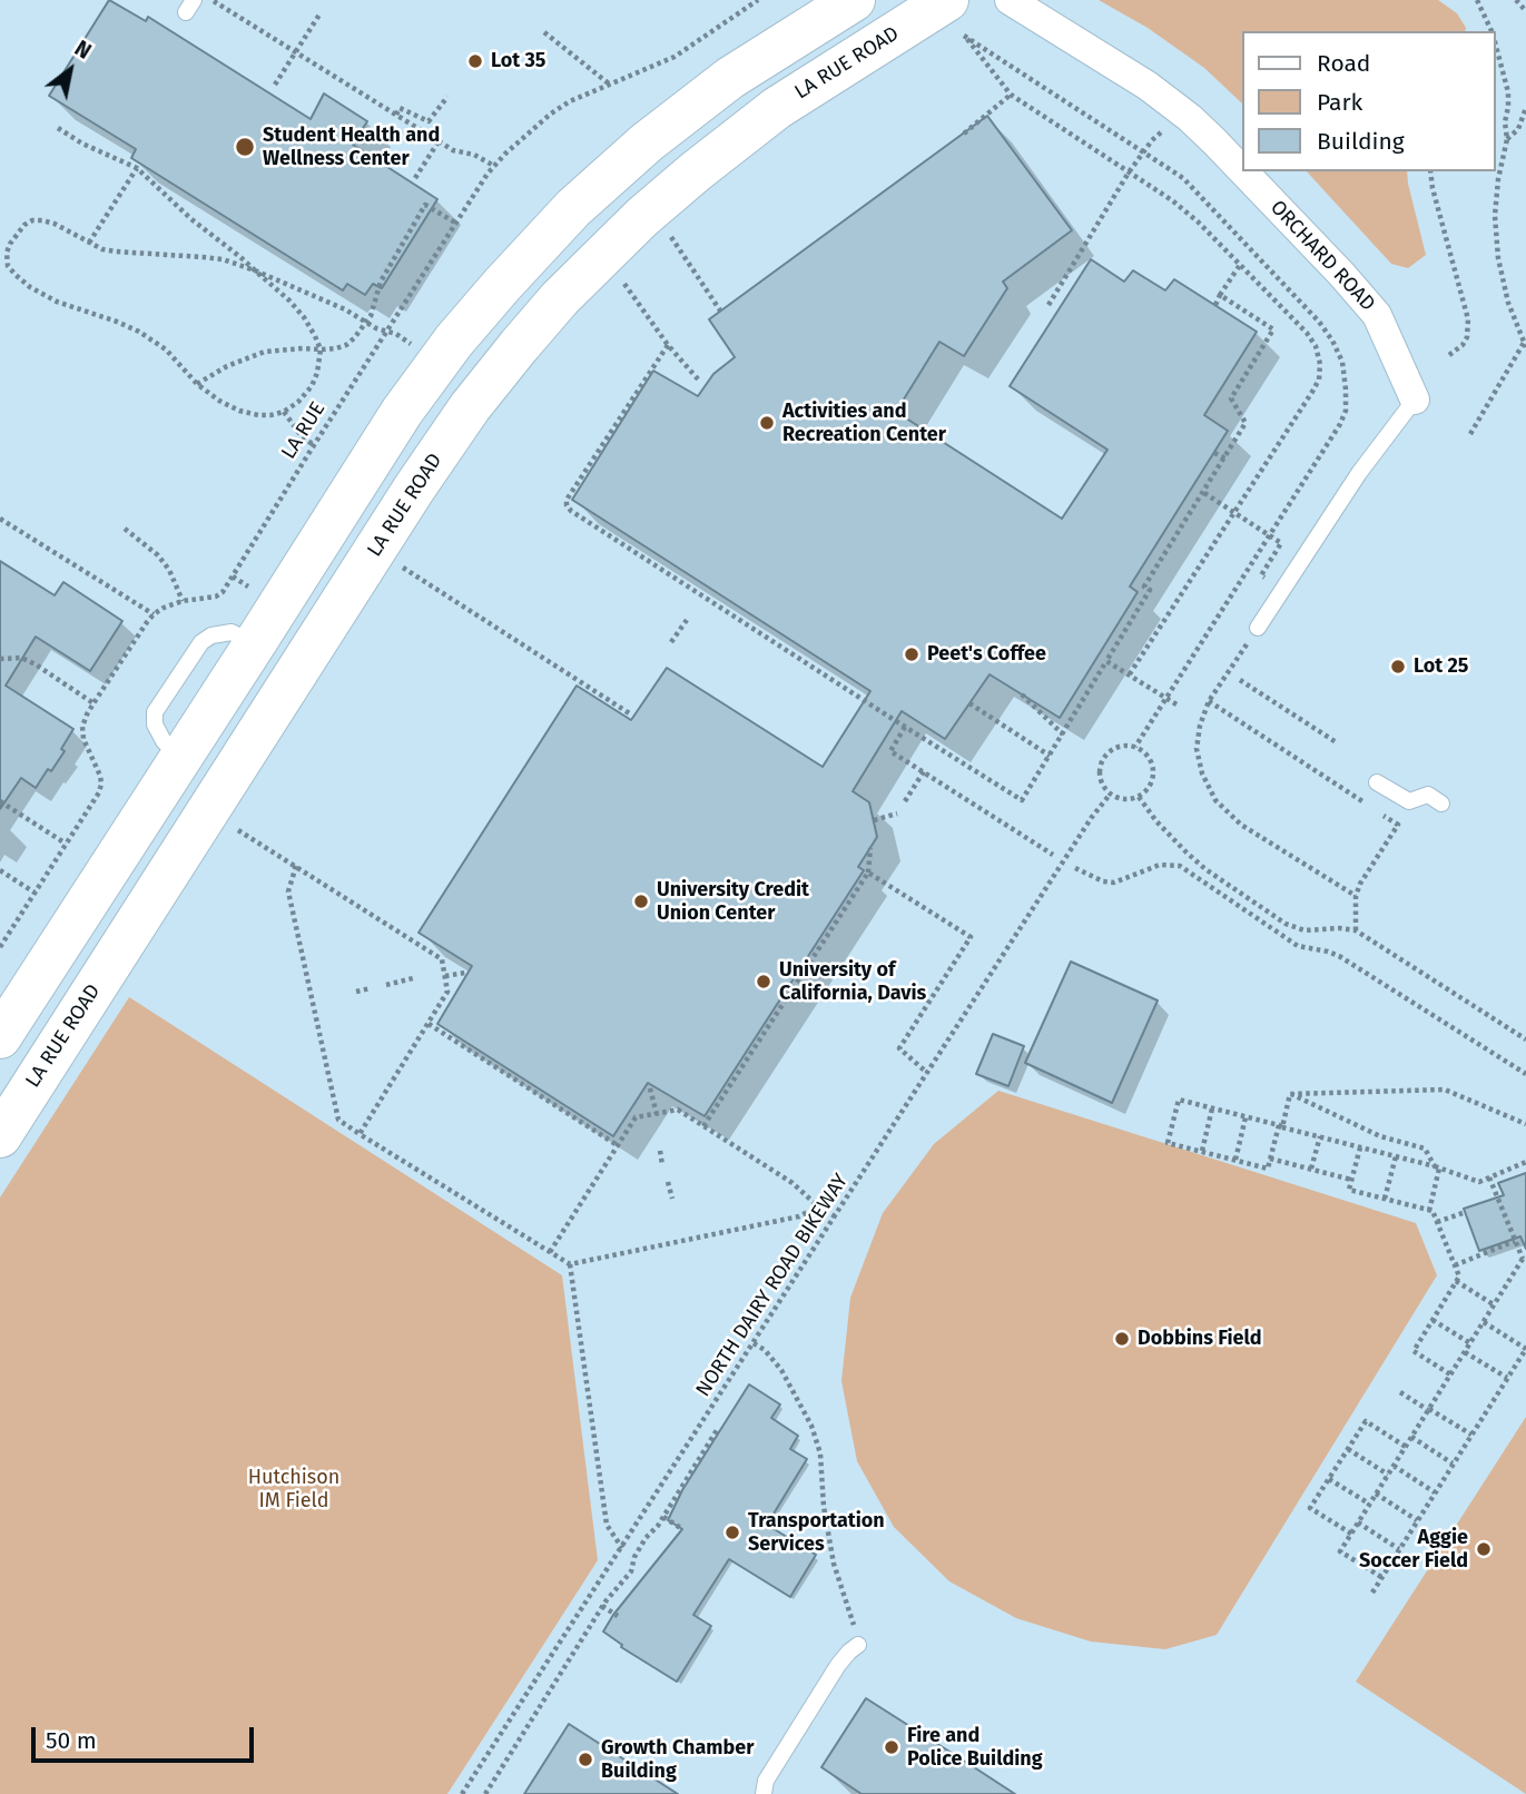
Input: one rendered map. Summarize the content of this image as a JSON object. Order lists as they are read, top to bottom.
{
  "streets": {
    "main road": ["LA RUE ROAD"],
    "street": ["ORCHARD ROAD"],
    "path": ["LA RUE", "NORTH DAIRY ROAD BIKEWAY"]
  },
  "parks": ["Hutchison IM Field"],
  "places": [
    "Lot 35",
    "Student Health and Wellness Center",
    "Activities and Recreation Center",
    "Peet's Coffee",
    "Lot 25",
    "University Credit Union Center",
    "University of California, Davis",
    "Dobbins Field",
    "Transportation Services",
    "Aggie Soccer Field",
    "Fire and Police Building",
    "Growth Chamber Building"
  ],
  "legend": ["Road", "Park", "Building"],
  "scale_bar": "50 m",
  "north": "top right"
}
